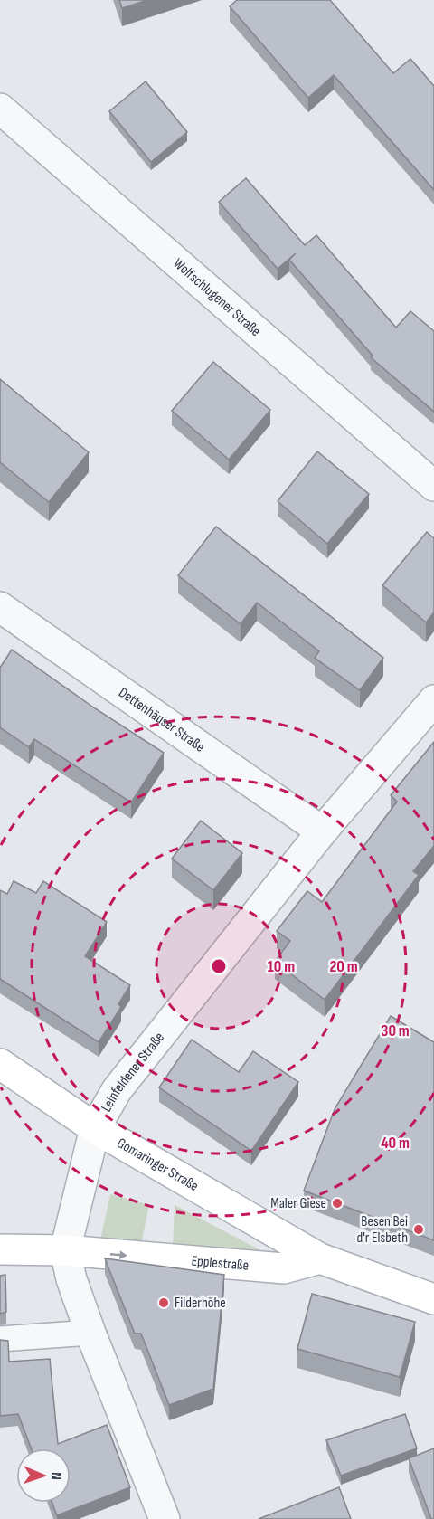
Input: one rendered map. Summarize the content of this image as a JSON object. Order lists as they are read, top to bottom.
{
  "streets": {
    "street": [
      "Wolfschlugener Straße",
      "Dettenhäuser Straße",
      "Leinfeldener Straße",
      "Gomaringer Straße",
      "Epplestraße"
    ]
  },
  "crossings": [
    ["Dettenhäuser Straße", "Leinfeldener Straße"],
    ["Leinfeldener Straße", "Gomaringer Straße"],
    ["Leinfeldener Straße", "Epplestraße"],
    ["Gomaringer Straße", "Epplestraße"]
  ],
  "one_way": ["Epplestraße"],
  "places": ["Maler Giese", "Besen Bei d'r Elsbeth", "Filderhöhe"],
  "north": "right",
  "rings": [
    "10 m",
    "20 m",
    "30 m",
    "40 m"
  ]
}
